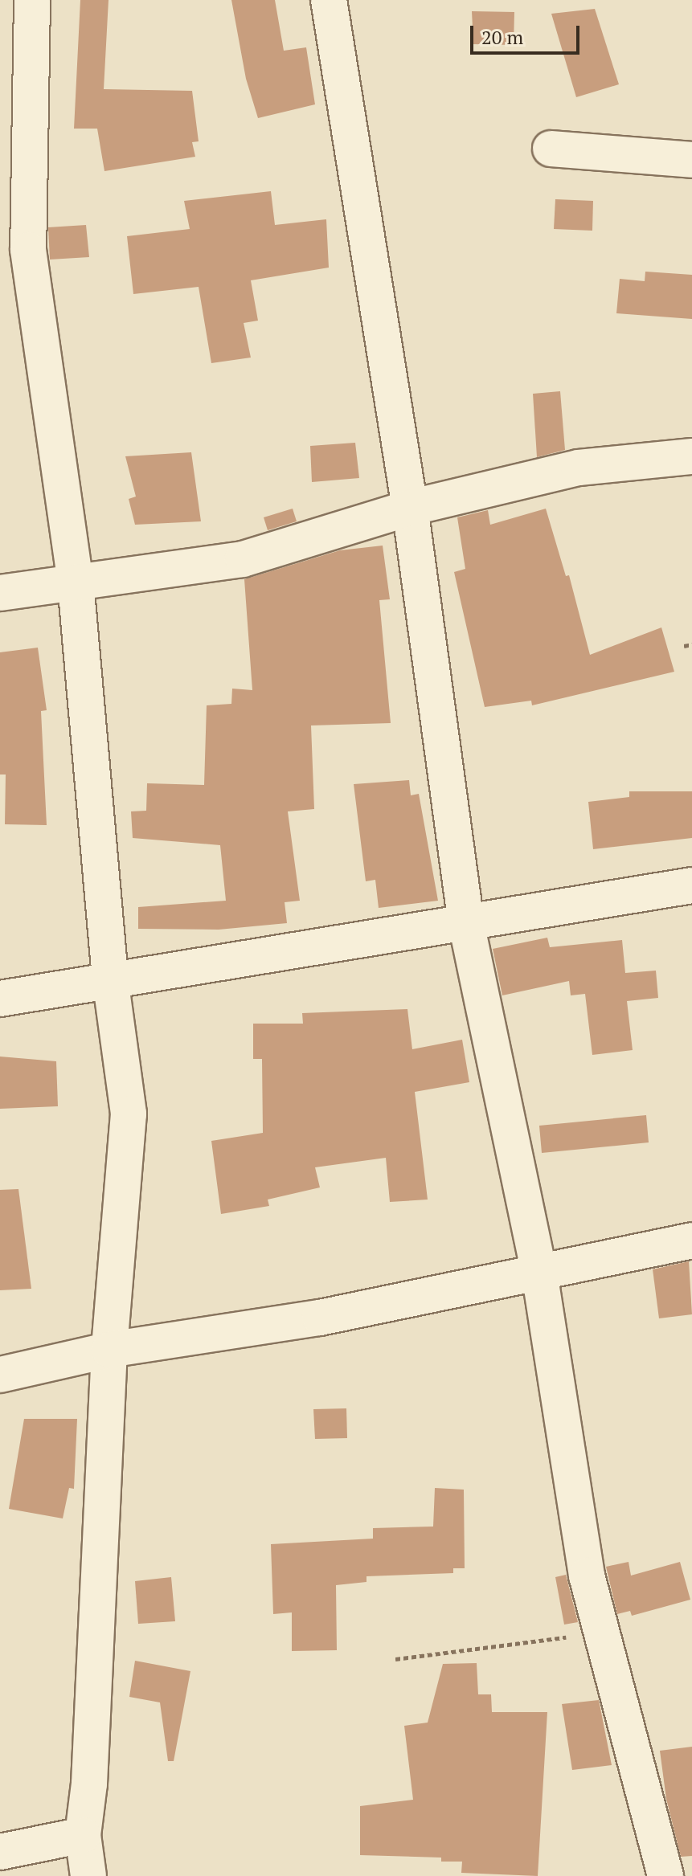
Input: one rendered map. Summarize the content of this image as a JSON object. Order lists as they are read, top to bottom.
{
  "scale_bar": "20 m"
}
